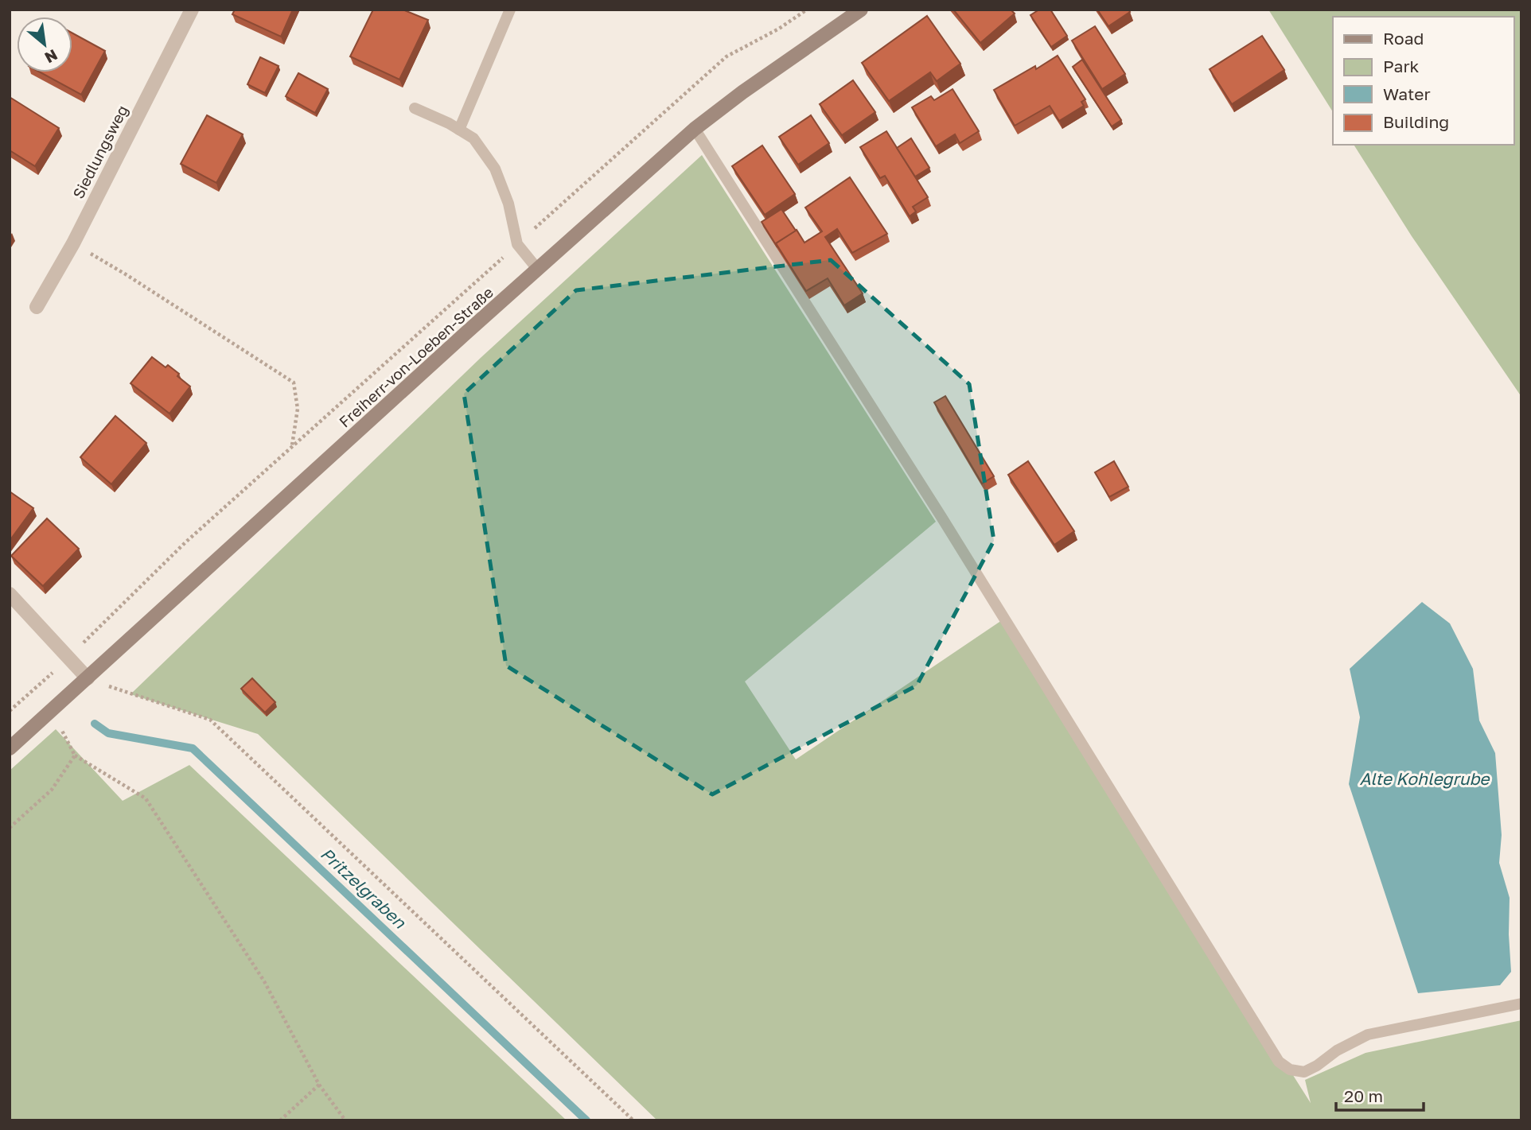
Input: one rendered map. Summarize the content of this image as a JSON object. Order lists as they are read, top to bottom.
{
  "streets": {
    "main road": ["Freiherr-von-Loeben-Straße"],
    "street": ["Siedlungsweg"]
  },
  "water": ["Alte Kohlegrube", "Pritzelgraben"],
  "legend": [
    "Road",
    "Park",
    "Water",
    "Building"
  ],
  "scale_bar": "20 m",
  "north": "bottom right"
}
